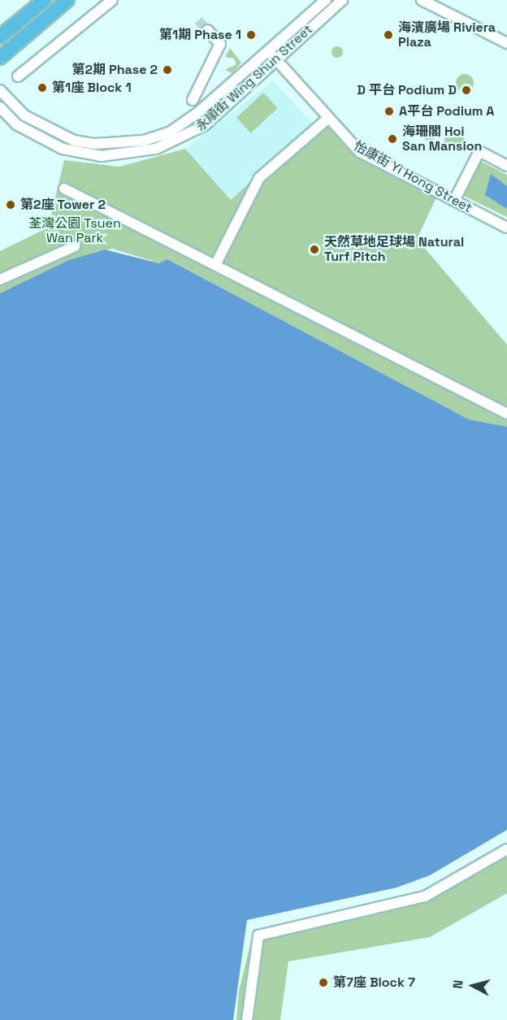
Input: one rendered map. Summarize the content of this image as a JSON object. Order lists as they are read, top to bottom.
{
  "streets": {
    "street": ["永順街 Wing Shun Street", "怡康街 Yi Hong Street"]
  },
  "crossings": [
    ["永順街 Wing Shun Street", "怡康街 Yi Hong Street"]
  ],
  "parks": ["荃灣公園 Tsuen Wan Park"],
  "places": [
    "第1期 Phase 1",
    "海濱廣場 Riviera Plaza",
    "第2期 Phase 2",
    "第1座 Block 1",
    "D 平台 Podium D",
    "A平台 Podium A",
    "海珊閣 Hoi San Mansion",
    "第2座 Tower 2",
    "天然草地足球場 Natural Turf Pitch",
    "第7座 Block 7"
  ],
  "north": "left"
}
